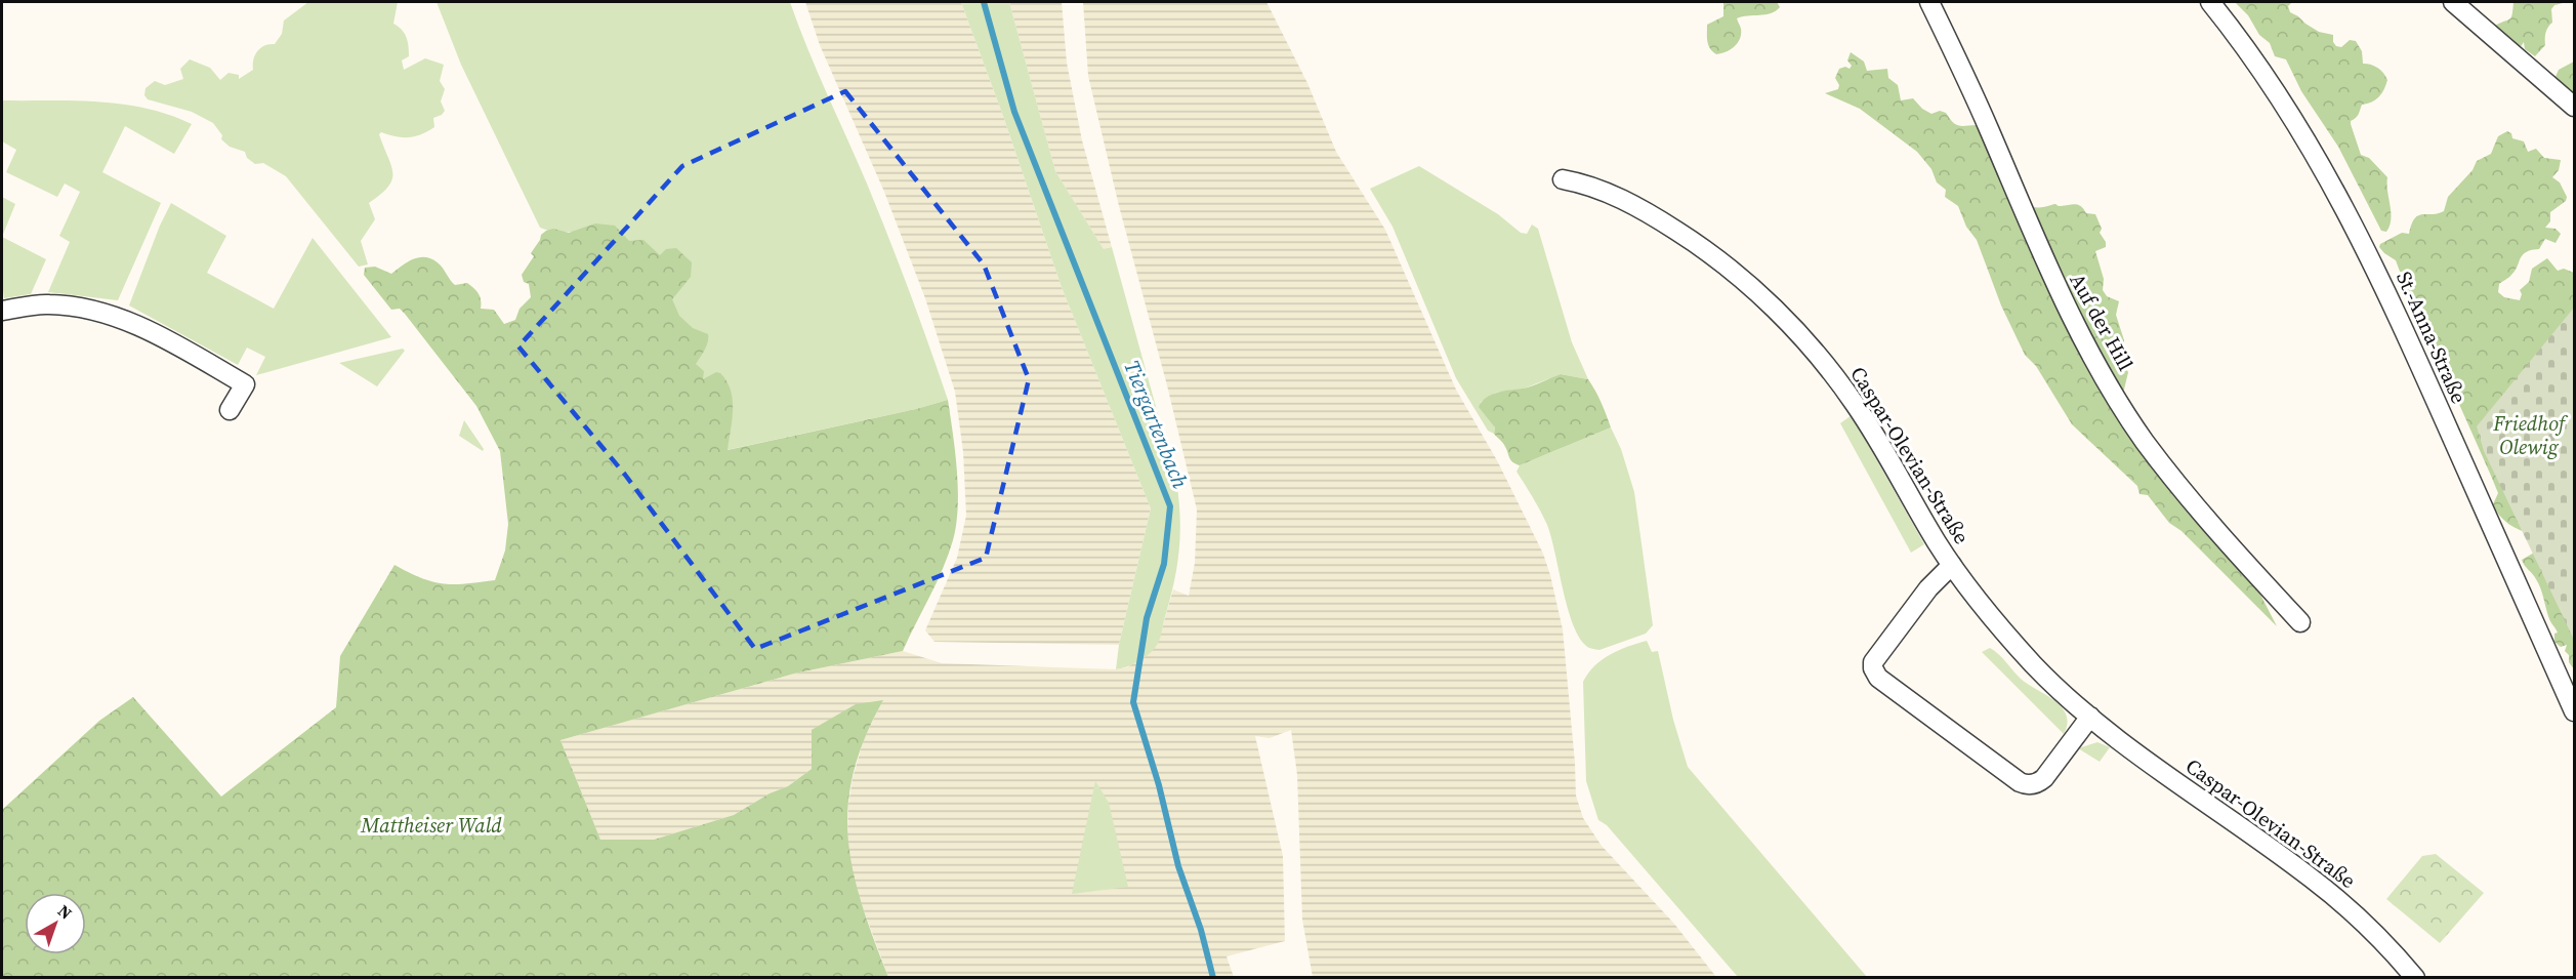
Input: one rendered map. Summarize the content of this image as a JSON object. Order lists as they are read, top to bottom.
{
  "streets": {
    "street": ["Auf der Hill", "St.-Anna-Straße", "Caspar-Olevian-Straße"]
  },
  "water": ["Tiergartenbach"],
  "parks": ["Friedhof Olewig", "Mattheiser Wald"],
  "north": "top right"
}
